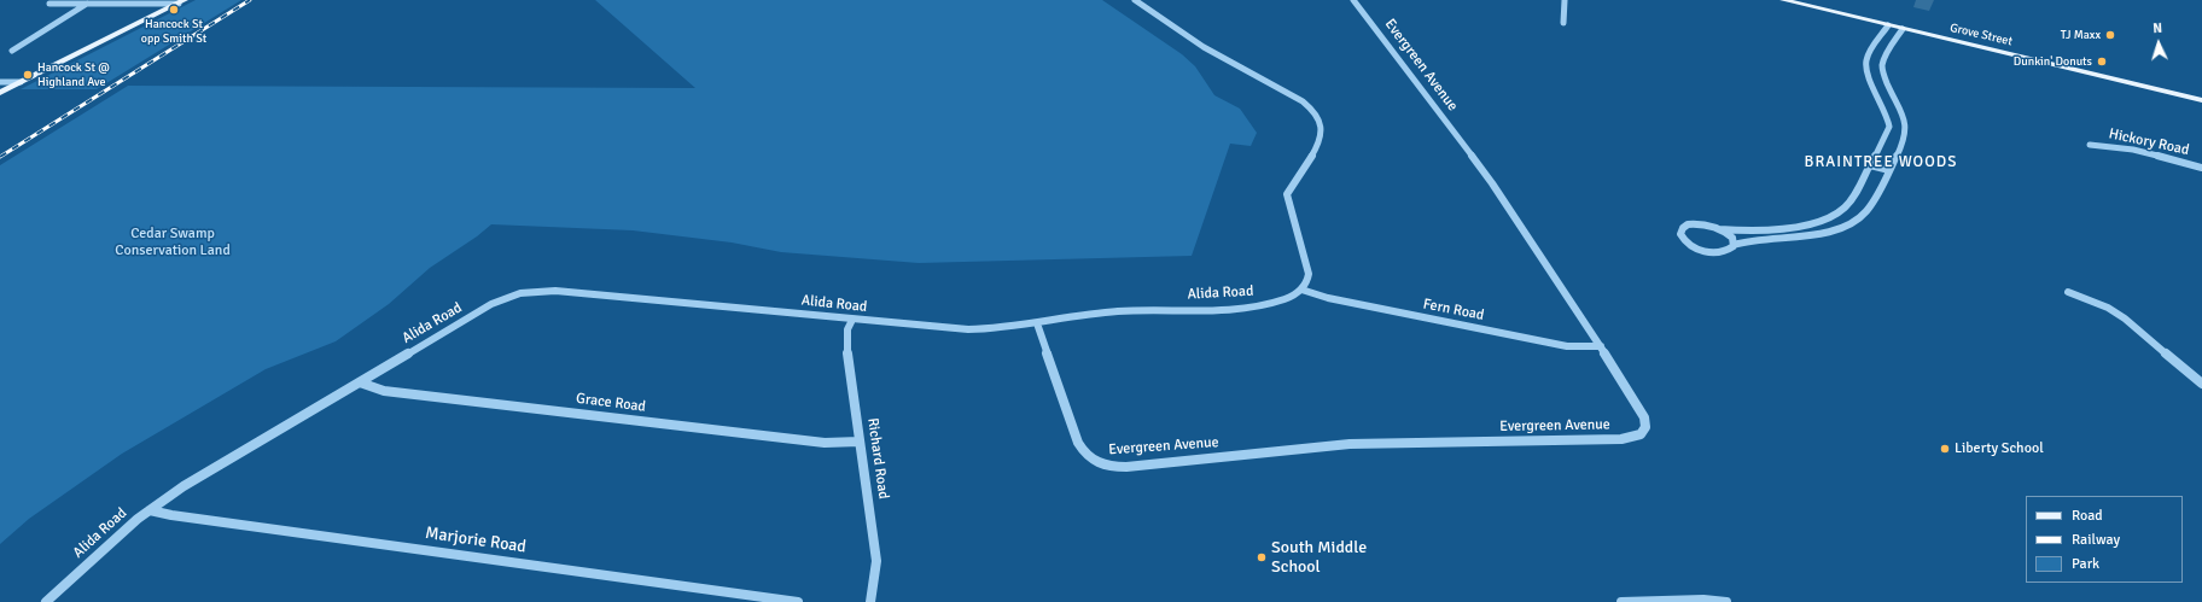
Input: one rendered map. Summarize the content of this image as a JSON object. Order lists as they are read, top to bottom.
{
  "streets": {
    "main road": ["Grove Street"],
    "street": [
      "Evergreen Avenue",
      "Hickory Road",
      "Alida Road",
      "Fern Road",
      "Grace Road",
      "Richard Road",
      "Marjorie Road"
    ]
  },
  "crossings": [
    ["Evergreen Avenue", "Alida Road"],
    ["Evergreen Avenue", "Fern Road"],
    ["Alida Road", "Fern Road"],
    ["Alida Road", "Grace Road"],
    ["Alida Road", "Richard Road"],
    ["Alida Road", "Marjorie Road"],
    ["Grace Road", "Richard Road"]
  ],
  "districts": ["BRAINTREE WOODS"],
  "parks": ["Cedar Swamp Conservation Land"],
  "places": [
    "Hancock St opp Smith St",
    "TJ Maxx",
    "Dunkin' Donuts",
    "Hancock St @ Highland Ave",
    "Liberty School",
    "South Middle School"
  ],
  "legend": ["Road", "Railway", "Park"],
  "north": "top"
}
